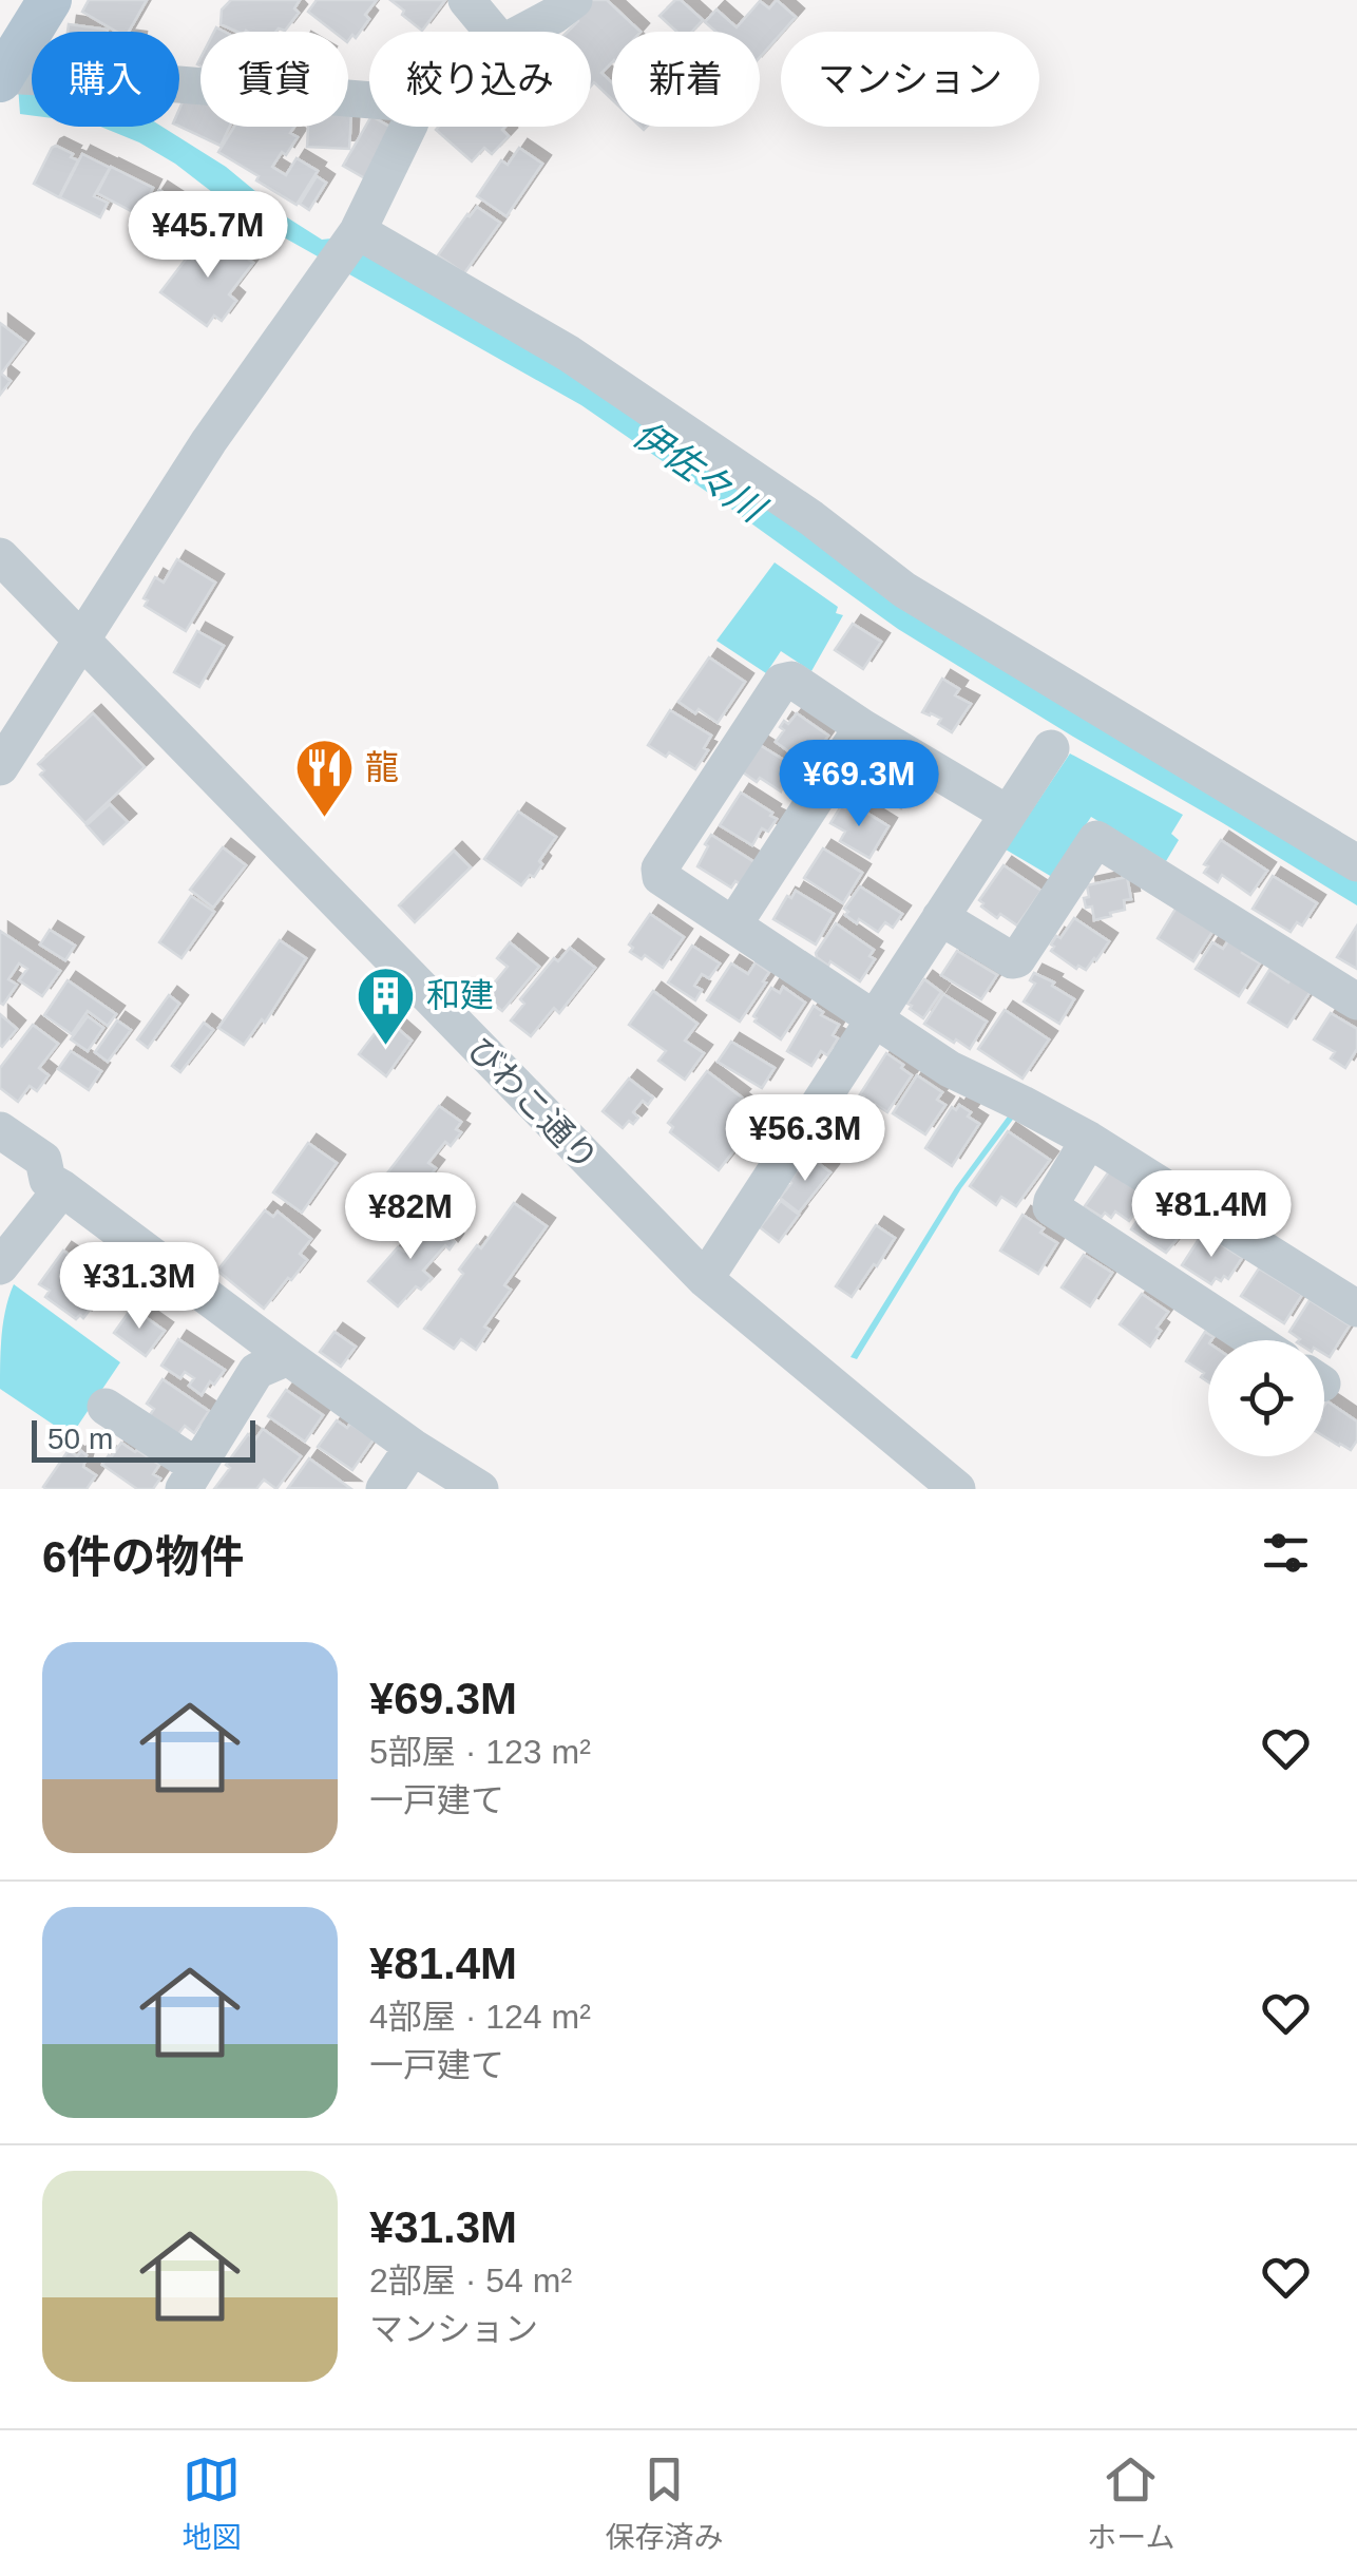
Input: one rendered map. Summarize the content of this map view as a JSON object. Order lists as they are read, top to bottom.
{
  "streets": {
    "street": ["びわこ通り"]
  },
  "water": ["伊佐々川"],
  "places": {
    "restaurant": ["龍"],
    "building": ["和建"]
  },
  "scale_bar": "50 m",
  "page": {
    "chip": [
      "購入",
      "賃貸",
      "絞り込み",
      "新着",
      "マンション"
    ],
    "price": [
      "¥45.7M",
      "¥69.3M",
      "¥56.3M",
      "¥81.4M",
      "¥82M",
      "¥31.3M"
    ],
    "scale": "50 m",
    "heading": "6件の物件",
    "list": [
      {
        "name": "¥69.3M",
        "note": "5部屋 · 123 m² · 一戸建て"
      },
      {
        "name": "¥81.4M",
        "note": "4部屋 · 124 m² · 一戸建て"
      },
      {
        "name": "¥31.3M",
        "note": "2部屋 · 54 m² · マンション"
      }
    ],
    "tabs": ["地図", "保存済み", "ホーム"]
  }
}
